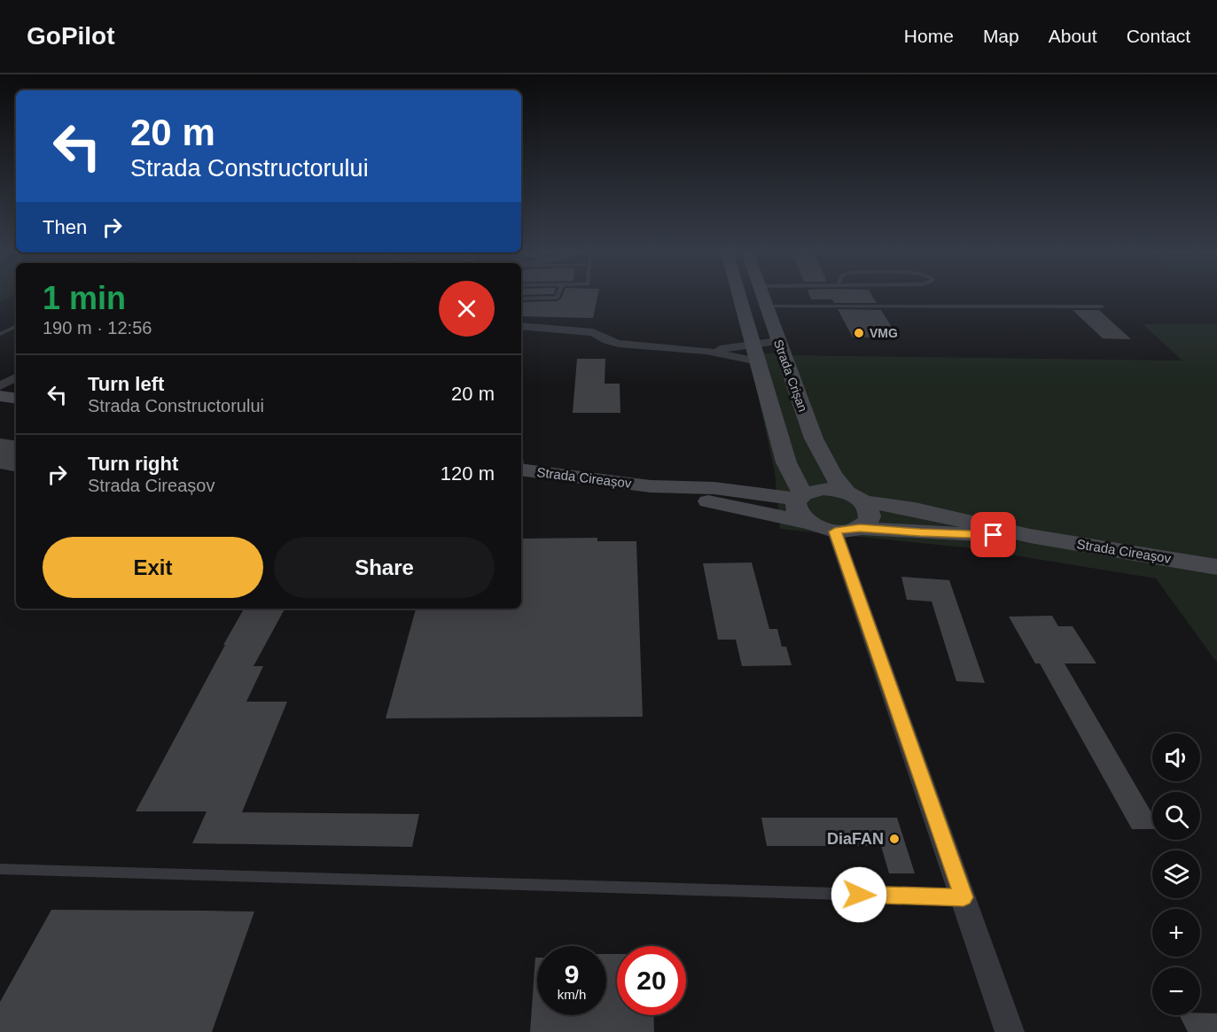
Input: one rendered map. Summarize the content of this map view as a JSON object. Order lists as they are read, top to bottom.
{
  "streets": {
    "main road": ["Strada Crișan", "Strada Cireașov"]
  },
  "crossings": [
    ["Strada Crișan", "Strada Cireașov"]
  ],
  "places": ["VMG", "DiaFAN"],
  "page": {
    "header": "GoPilot",
    "nav": [
      "Home",
      "Map",
      "About",
      "Contact"
    ],
    "turn": ["20 m", "Strada Constructorului"],
    "then": "Then",
    "heading": ["1 min", "190 m · 12:56"],
    "list": [
      {
        "name": "Turn left",
        "note": "Strada Constructorului",
        "value": "20 m"
      },
      {
        "name": "Turn right",
        "note": "Strada Cireașov",
        "value": "120 m"
      }
    ],
    "buttons": ["Exit", "Share"],
    "map_buttons": ["+", "−"],
    "speed": "9 km/h",
    "limit": "20"
  }
}
